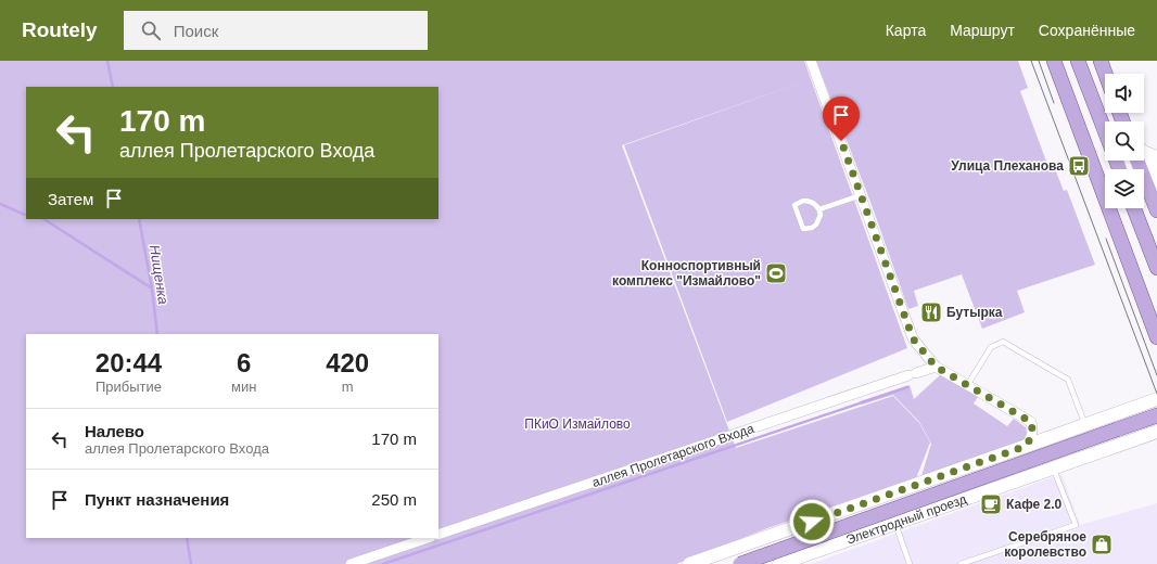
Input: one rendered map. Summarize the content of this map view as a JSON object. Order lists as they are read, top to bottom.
{
  "streets": {
    "street": ["аллея Пролетарского Входа", "Электродный проезд"]
  },
  "water": ["Нищенка"],
  "parks": ["ПКиО Измайлово"],
  "places": {
    "bus stop": ["Улица Плеханова"],
    "sports": ["Конноспортивный комплекс \"Измайлово\""],
    "restaurant": ["Бутырка"],
    "cafe": ["Кафе 2.0"],
    "shop": ["Серебряное королевство"]
  },
  "page": {
    "header": "Routely",
    "search": "Поиск",
    "nav": ["Карта", "Маршрут", "Сохранённые"],
    "turn": ["170 m", "аллея Пролетарского Входа"],
    "then": "Затем",
    "eta": [
      "20:44",
      "Прибытие",
      "6",
      "мин",
      "420",
      "m"
    ],
    "list": [
      {
        "name": "Налево",
        "note": "аллея Пролетарского Входа",
        "value": "170 m"
      },
      {
        "name": "Пункт назначения",
        "value": "250 m"
      }
    ]
  }
}
